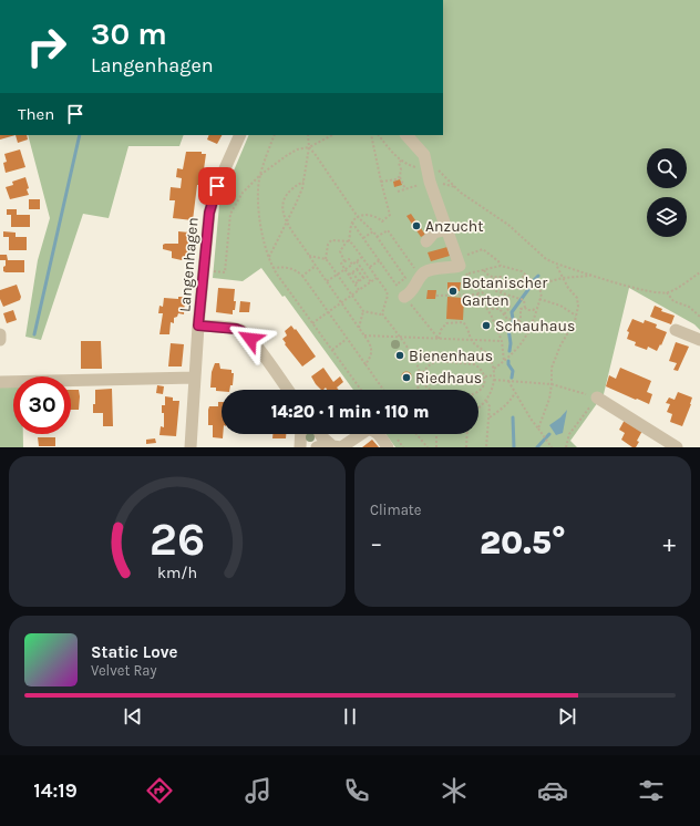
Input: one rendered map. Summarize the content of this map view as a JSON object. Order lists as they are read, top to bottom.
{
  "streets": {
    "street": ["Langenhagen"]
  },
  "places": [
    "Anzucht",
    "Botanischer Garten",
    "Schauhaus",
    "Bienenhaus",
    "Riedhaus"
  ],
  "page": {
    "turn": ["30 m", "Langenhagen"],
    "then": "Then",
    "limit": "30",
    "trip": "14:20 · 1 min · 110 m",
    "tile": "Climate",
    "heat": ["−", "20.5°", "+"],
    "song": ["Static Love", "Velvet Ray"],
    "tabs": "14:19",
    "gauge": ["26", "km/h"]
  }
}
